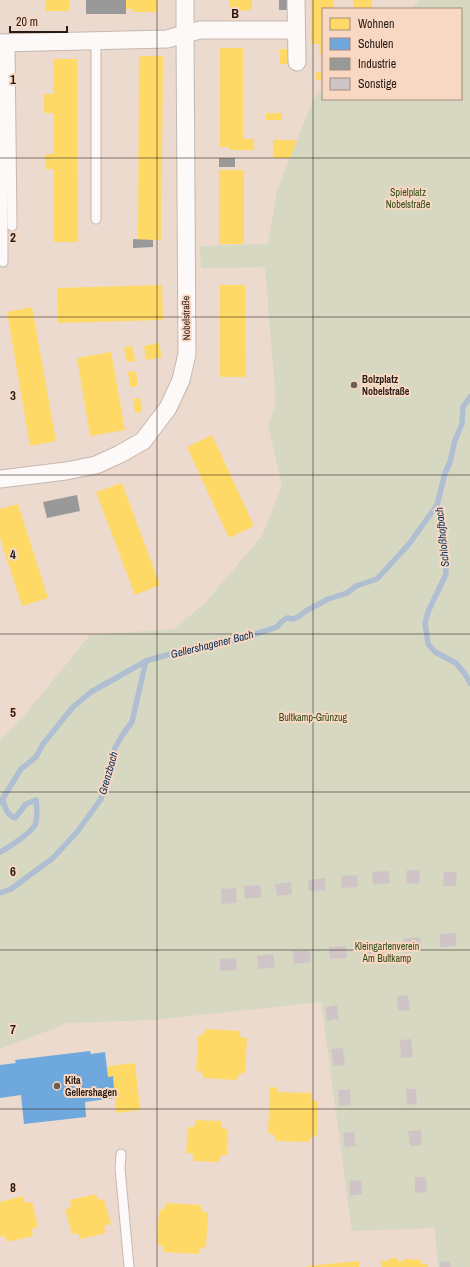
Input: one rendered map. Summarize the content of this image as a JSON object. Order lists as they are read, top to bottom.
{
  "streets": {
    "street": ["Nobelstraße"]
  },
  "water": ["Schloßhofbach", "Gellershagener Bach", "Grenzbach"],
  "parks": ["Spielplatz Nobelstraße", "Bultkamp-Grünzug", "Kleingartenverein Am Bultkamp"],
  "places": ["Bolzplatz Nobelstraße", "Kita Gellershagen"],
  "legend": [
    "Wohnen",
    "Schulen",
    "Industrie",
    "Sonstige"
  ],
  "scale_bar": "20 m",
  "grid": {
    "columns": ["B"],
    "rows": [
      "1",
      "2",
      "3",
      "4",
      "5",
      "6",
      "7",
      "8"
    ]
  }
}
